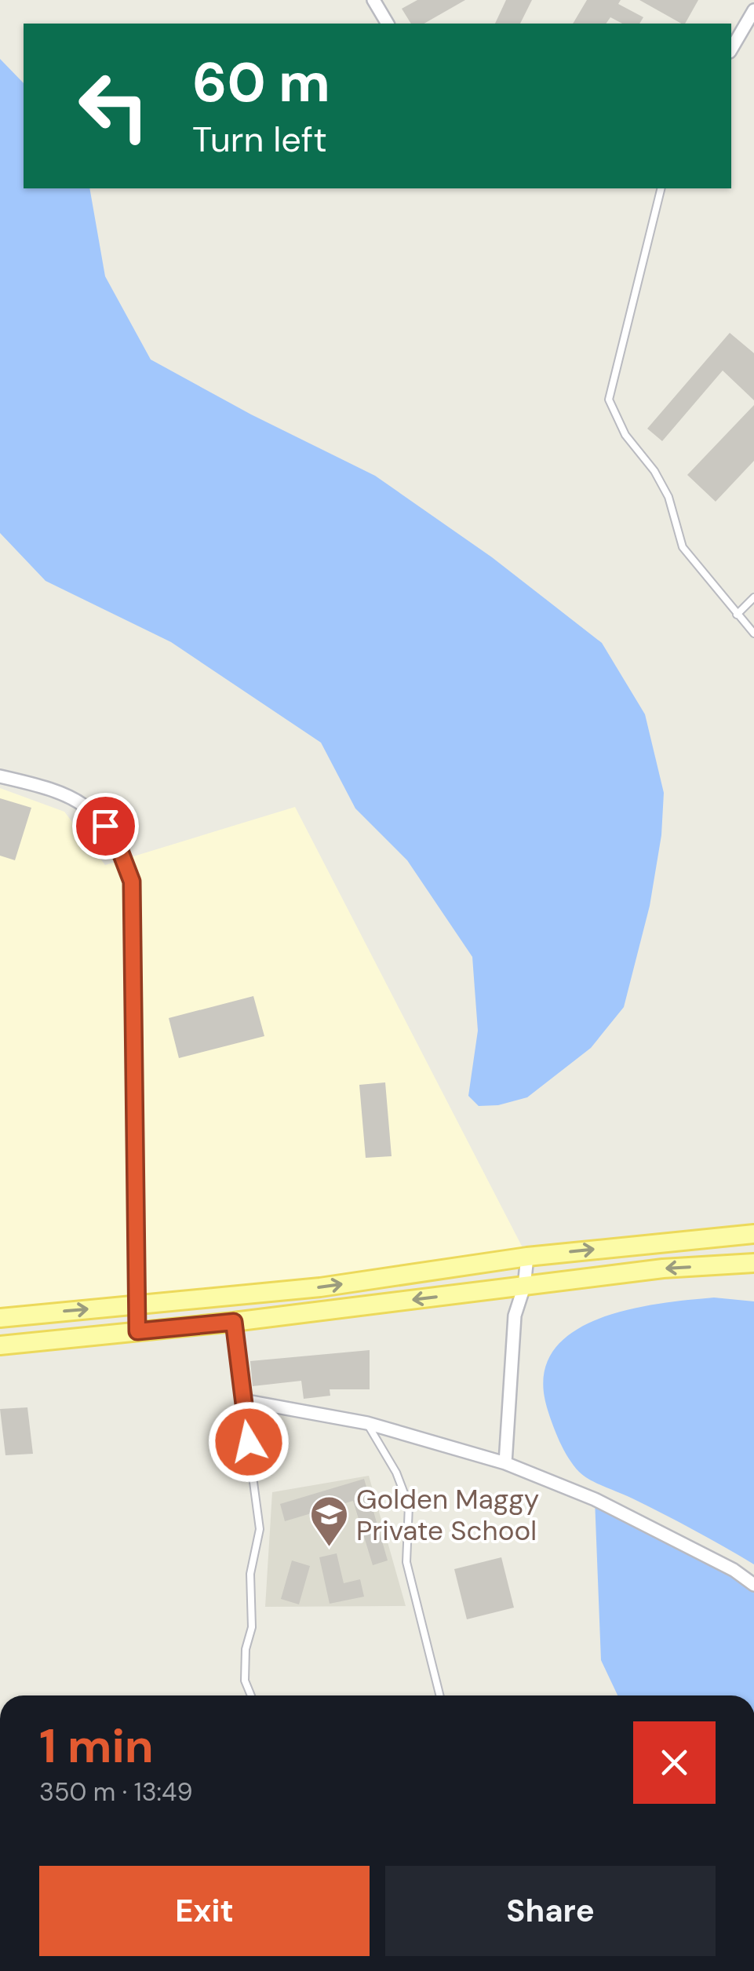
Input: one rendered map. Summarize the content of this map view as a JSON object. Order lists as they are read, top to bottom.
{
  "places": {
    "school or university": ["Golden Maggy Private School"]
  },
  "page": {
    "turn": ["60 m", "Turn left"],
    "heading": ["1 min", "350 m · 13:49"],
    "buttons": ["Exit", "Share"]
  }
}
